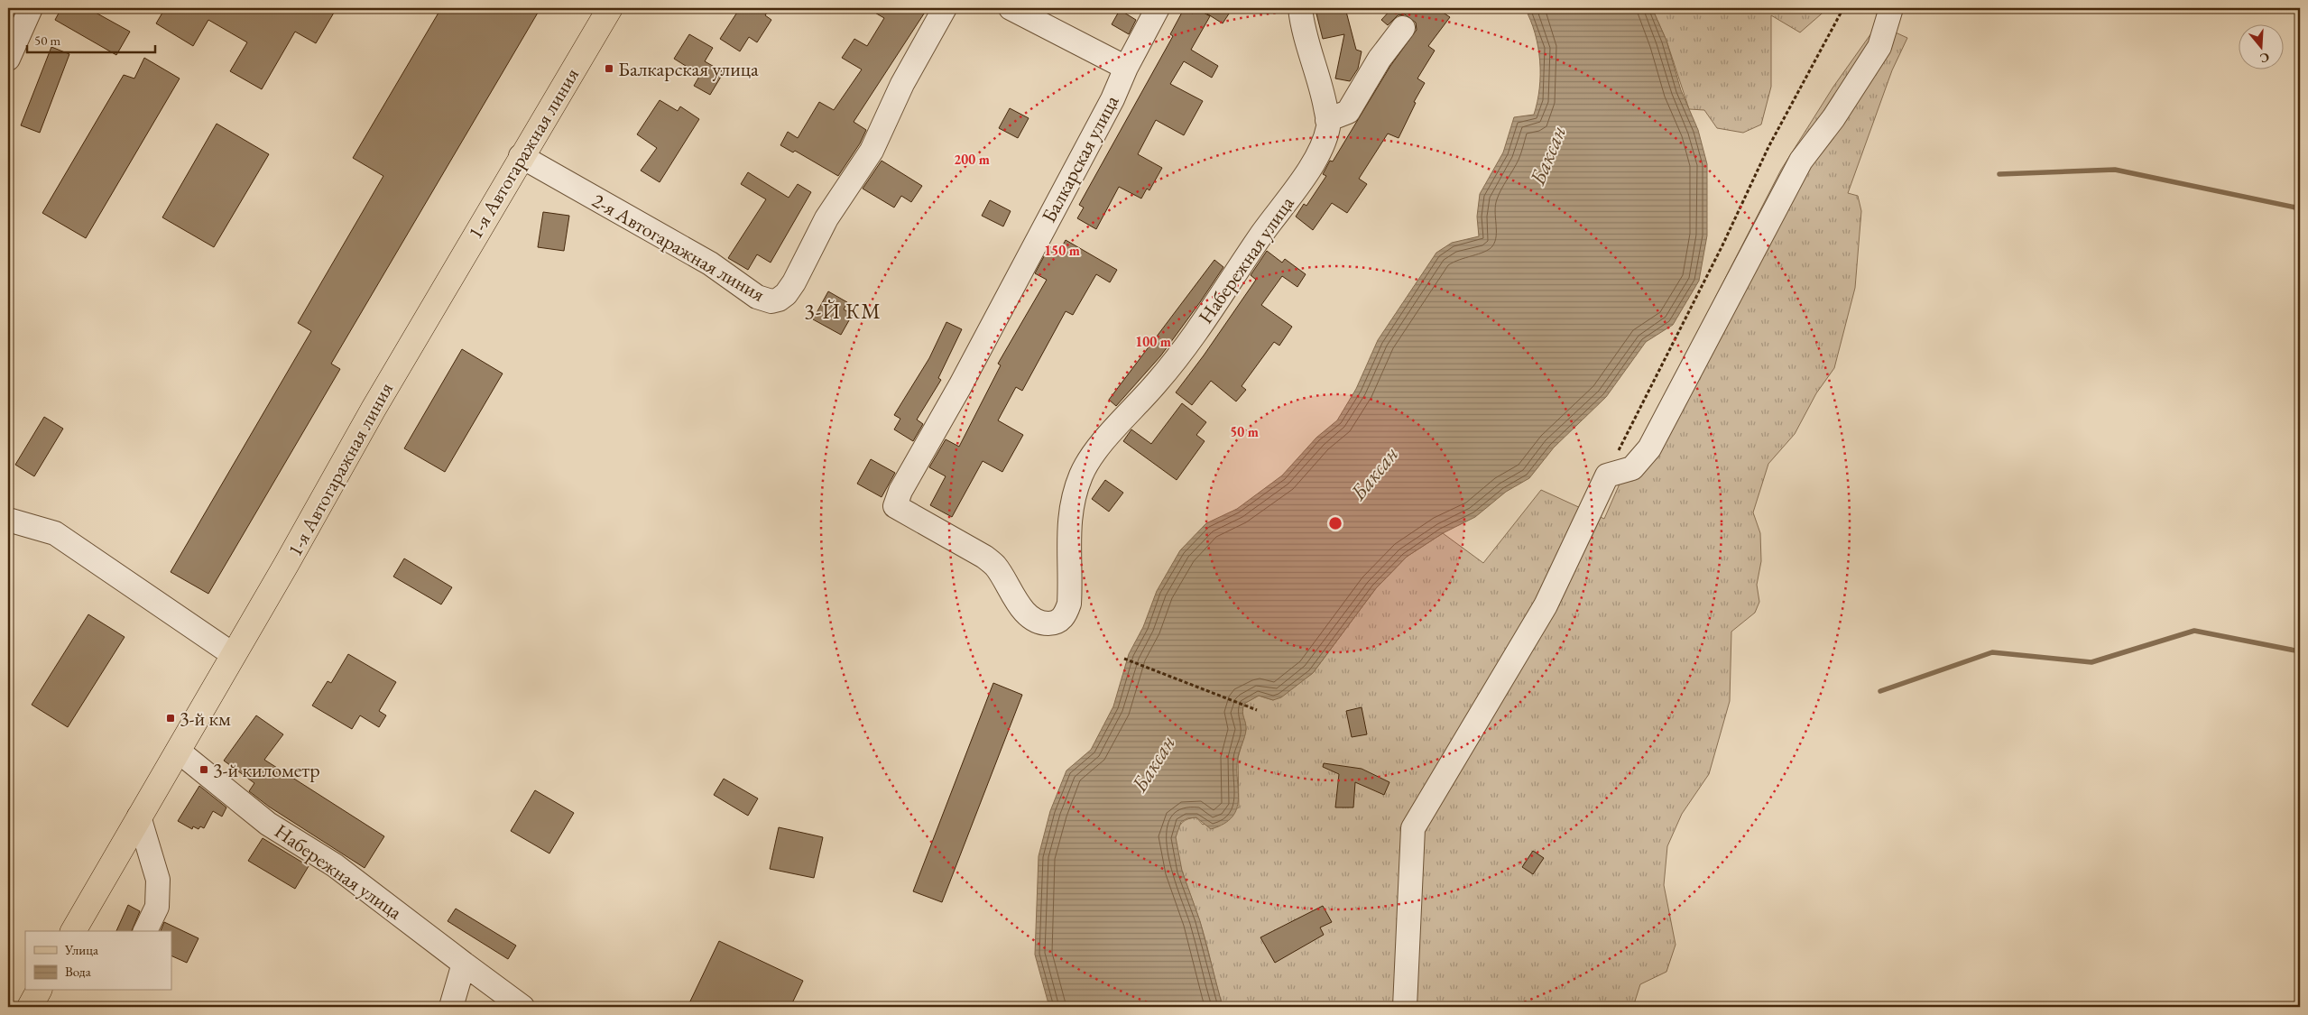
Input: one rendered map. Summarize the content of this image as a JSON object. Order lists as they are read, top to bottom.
{
  "streets": {
    "main road": ["1-я Автогаражная линия"],
    "street": ["Балкарская улица", "2-я Автогаражная линия", "Набережная улица"]
  },
  "crossings": [
    ["1-я Автогаражная линия", "2-я Автогаражная линия"],
    ["1-я Автогаражная линия", "Набережная улица"],
    ["Балкарская улица", "Набережная улица"]
  ],
  "districts": ["3-Й КМ"],
  "water": ["Баксан"],
  "places": {
    "transit": ["Балкарская улица", "3-й км", "3-й километр"]
  },
  "legend": ["Улица", "Вода"],
  "scale_bar": "50 m",
  "north": "bottom",
  "rings": [
    "200 m",
    "150 m",
    "100 m",
    "50 m"
  ]
}
